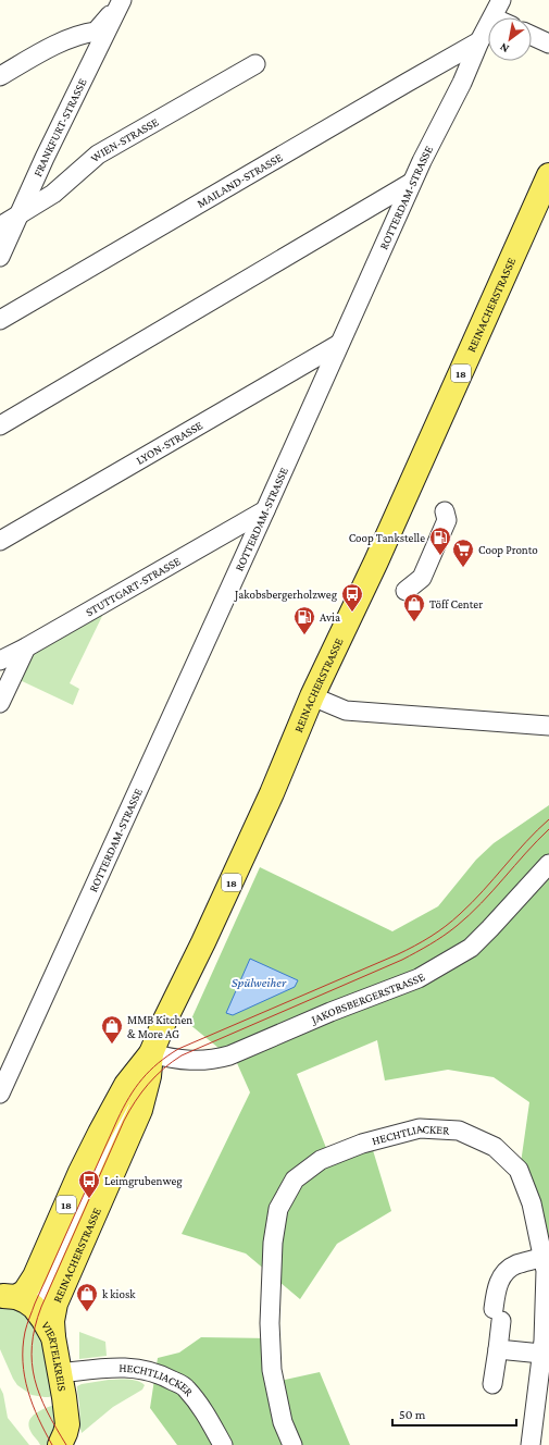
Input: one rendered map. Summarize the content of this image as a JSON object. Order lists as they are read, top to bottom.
{
  "streets": {
    "main road": ["REINACHERSTRASSE", "18", "VIERTELKREIS"],
    "street": [
      "FRANKFURT-STRASSE",
      "WIEN-STRASSE",
      "MAILAND-STRASSE",
      "ROTTERDAM-STRASSE",
      "LYON-STRASSE",
      "STUTTGART-STRASSE",
      "JAKOBSBERGERSTRASSE",
      "HECHTLIACKER"
    ]
  },
  "crossings": [
    ["FRANKFURT-STRASSE", "WIEN-STRASSE"],
    ["MAILAND-STRASSE", "ROTTERDAM-STRASSE"],
    ["ROTTERDAM-STRASSE", "LYON-STRASSE"],
    ["ROTTERDAM-STRASSE", "STUTTGART-STRASSE"],
    ["REINACHERSTRASSE", "JAKOBSBERGERSTRASSE"],
    ["REINACHERSTRASSE", "VIERTELKREIS"],
    ["HECHTLIACKER", "VIERTELKREIS"]
  ],
  "water": ["Spülweiher"],
  "places": {
    "fuel station": ["Coop Tankstelle", "Avia"],
    "supermarket": ["Coop Pronto"],
    "bus stop": ["Jakobsbergerholzweg", "Leimgrubenweg"],
    "shop": ["Töff Center", "MMB Kitchen & More AG", "k kiosk"]
  },
  "scale_bar": "50 m",
  "north": "bottom left"
}
